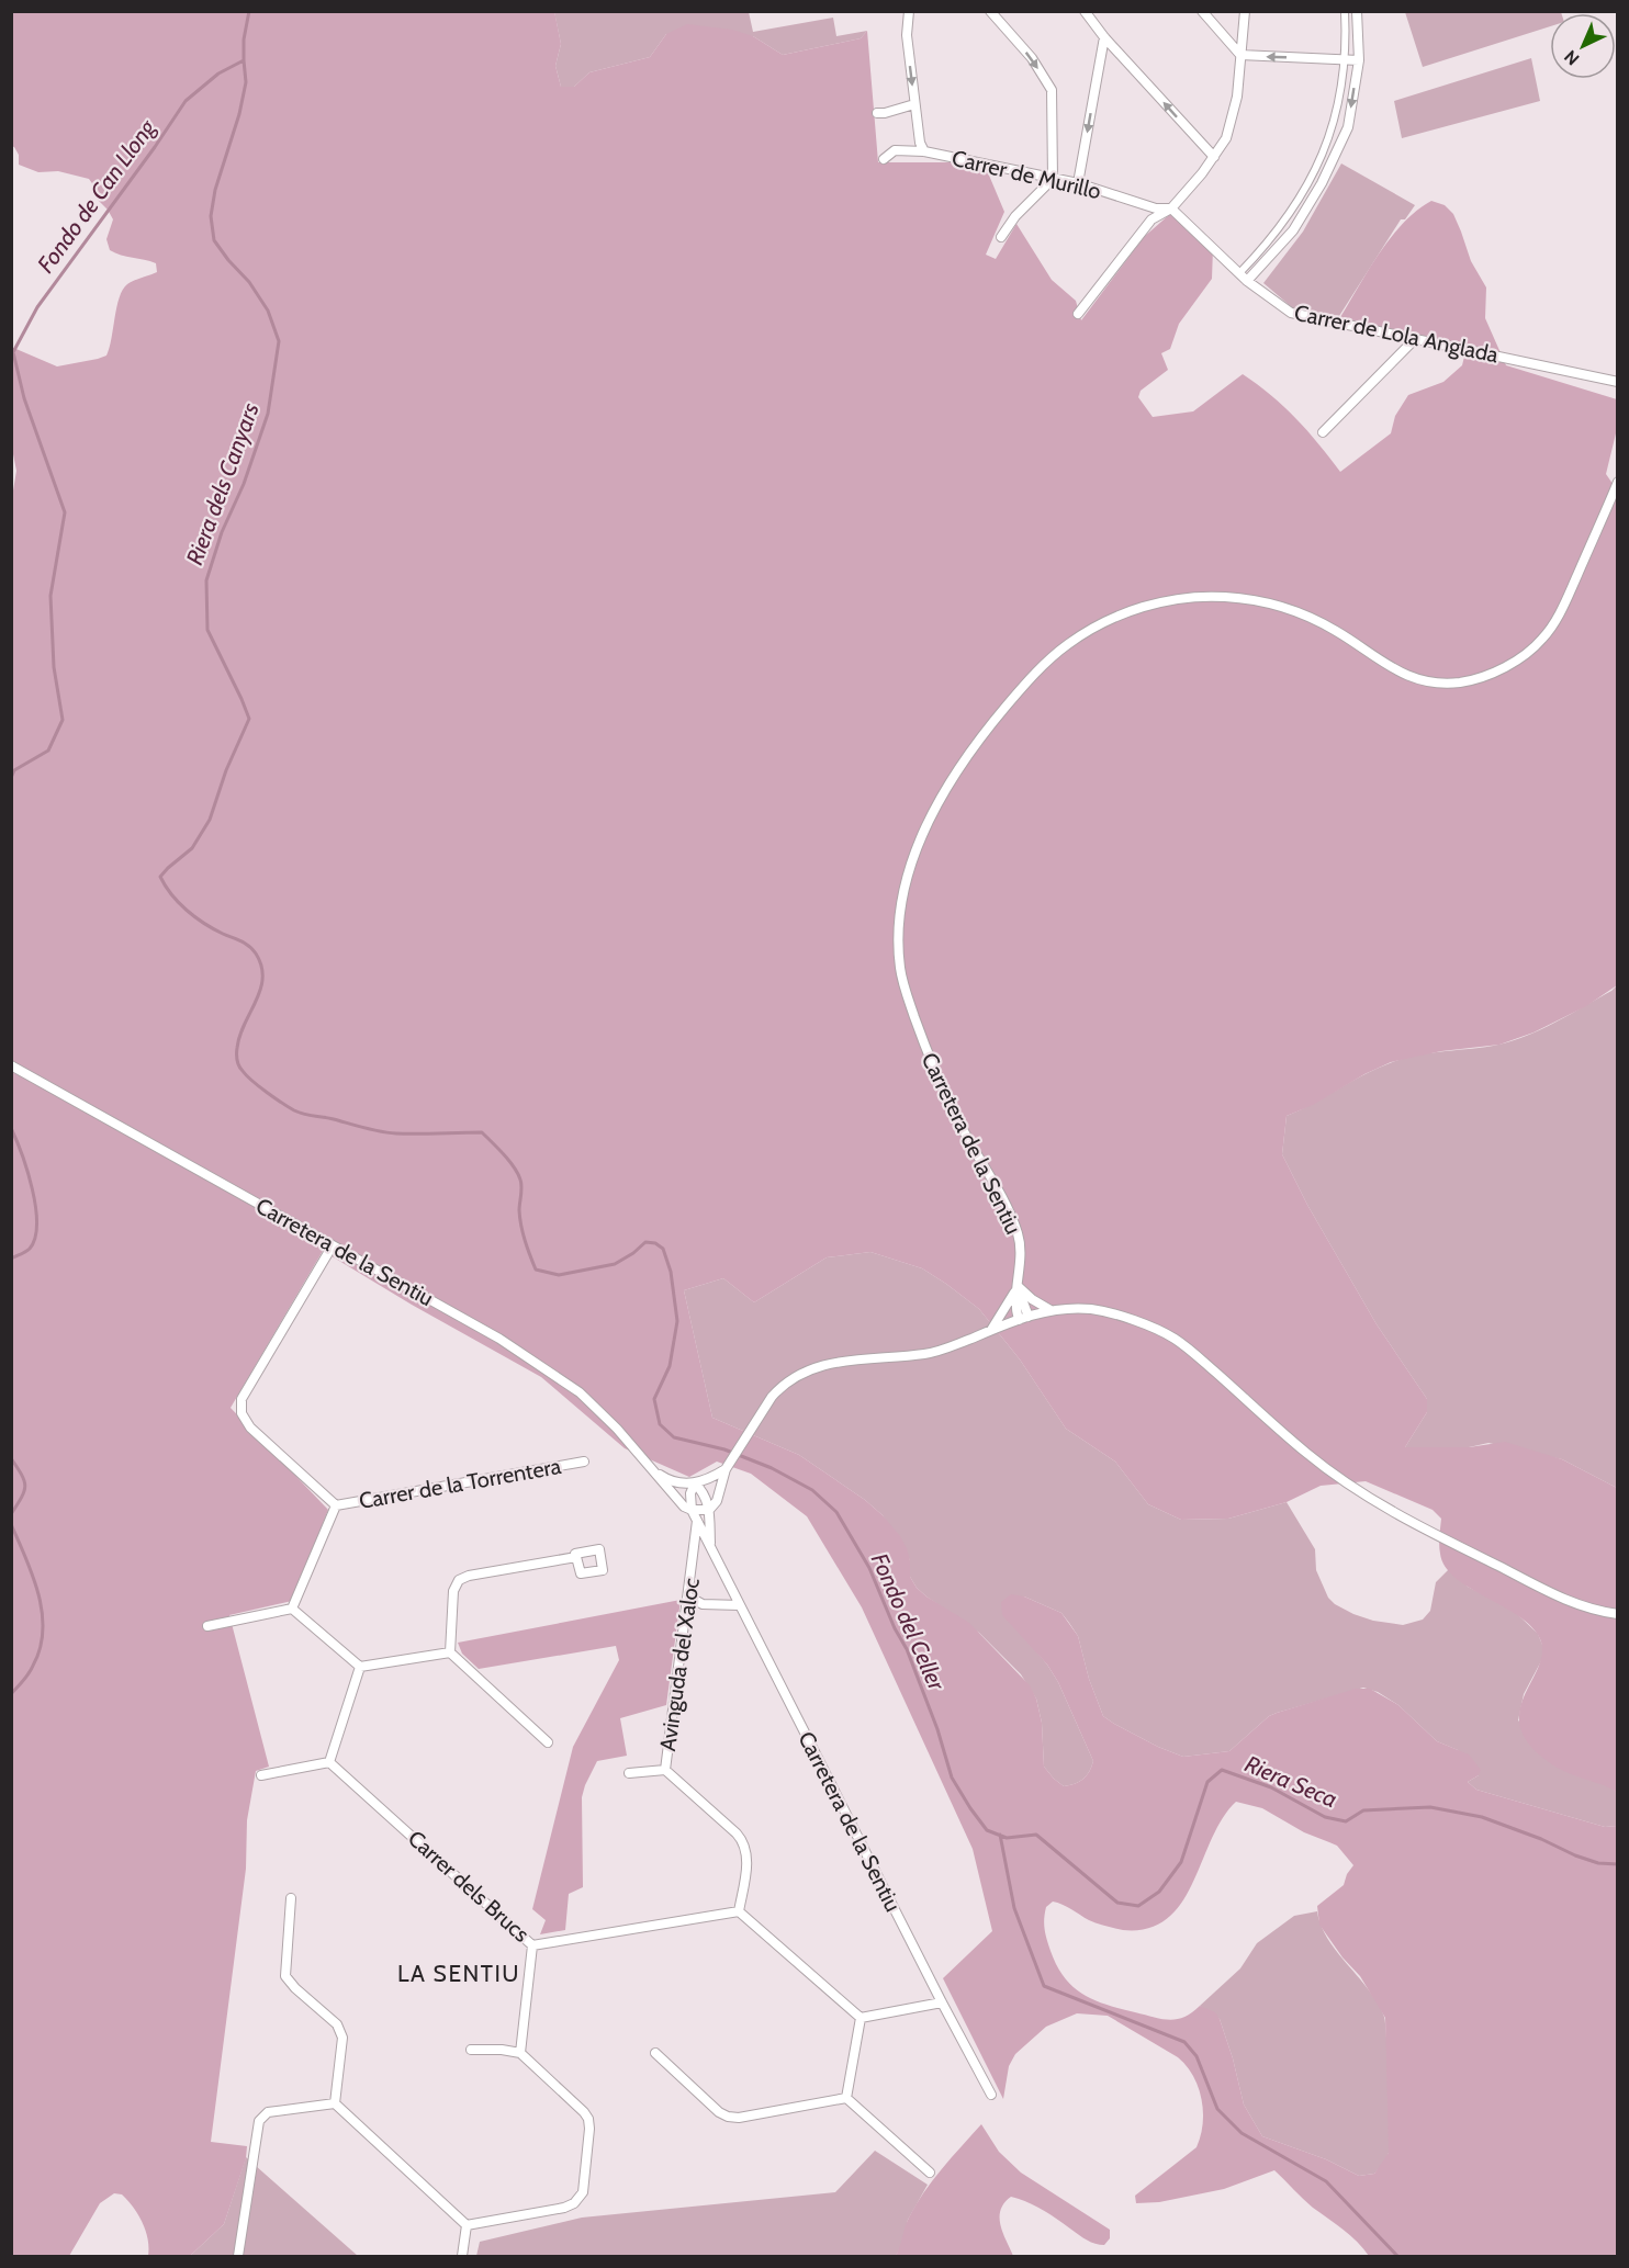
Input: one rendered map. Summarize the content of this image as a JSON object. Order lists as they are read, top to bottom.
{
  "streets": {
    "street": [
      "Carrer de Murillo",
      "Carrer de Lola Anglada",
      "Carretera de la Sentiu",
      "Carrer de la Torrentera",
      "Avinguda del Xaloc",
      "Carrer dels Brucs"
    ]
  },
  "crossings": [
    ["Carrer de Murillo", "Carrer de Lola Anglada"],
    ["Carretera de la Sentiu", "Avinguda del Xaloc"],
    ["Avinguda del Xaloc", "Carrer dels Brucs"]
  ],
  "districts": ["LA SENTIU"],
  "water": [
    "Fondo de Can Llong",
    "Riera dels Canyars",
    "Fondo del Celler",
    "Riera Seca"
  ],
  "north": "bottom left"
}
